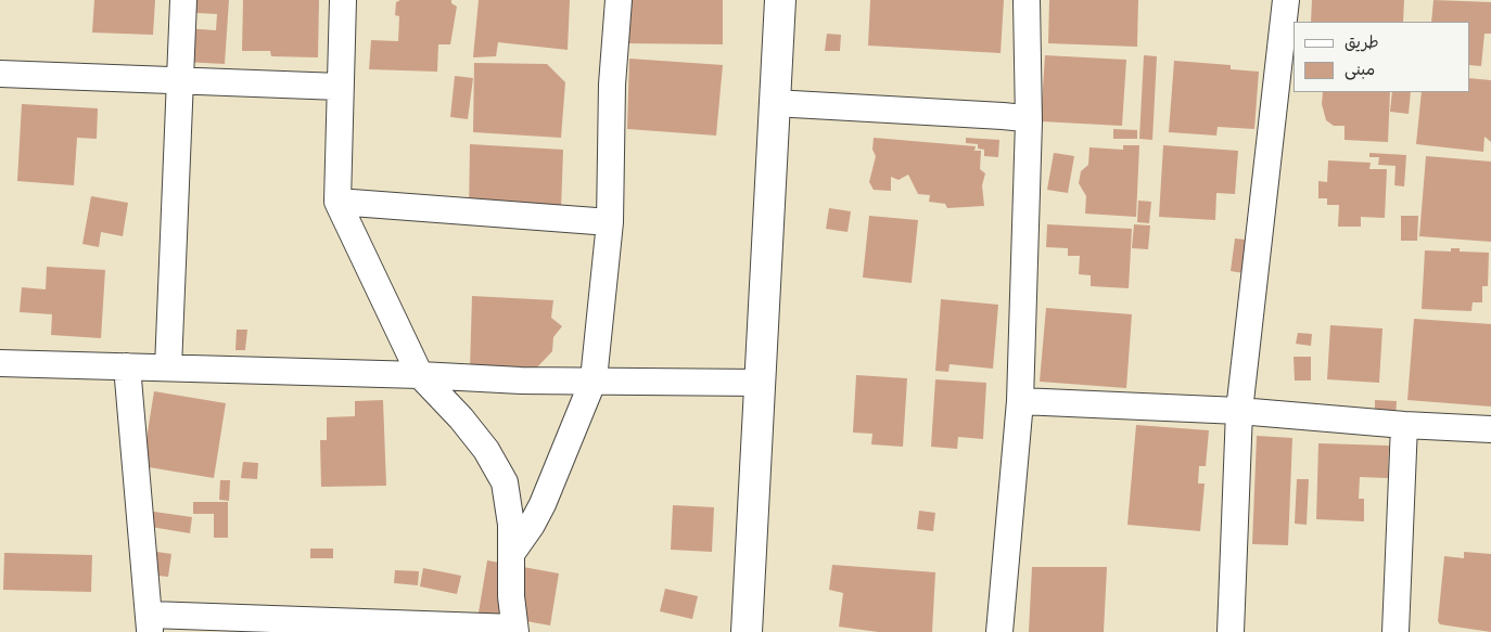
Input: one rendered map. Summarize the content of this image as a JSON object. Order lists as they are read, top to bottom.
{
  "legend": ["طريق", "مبنى"]
}
